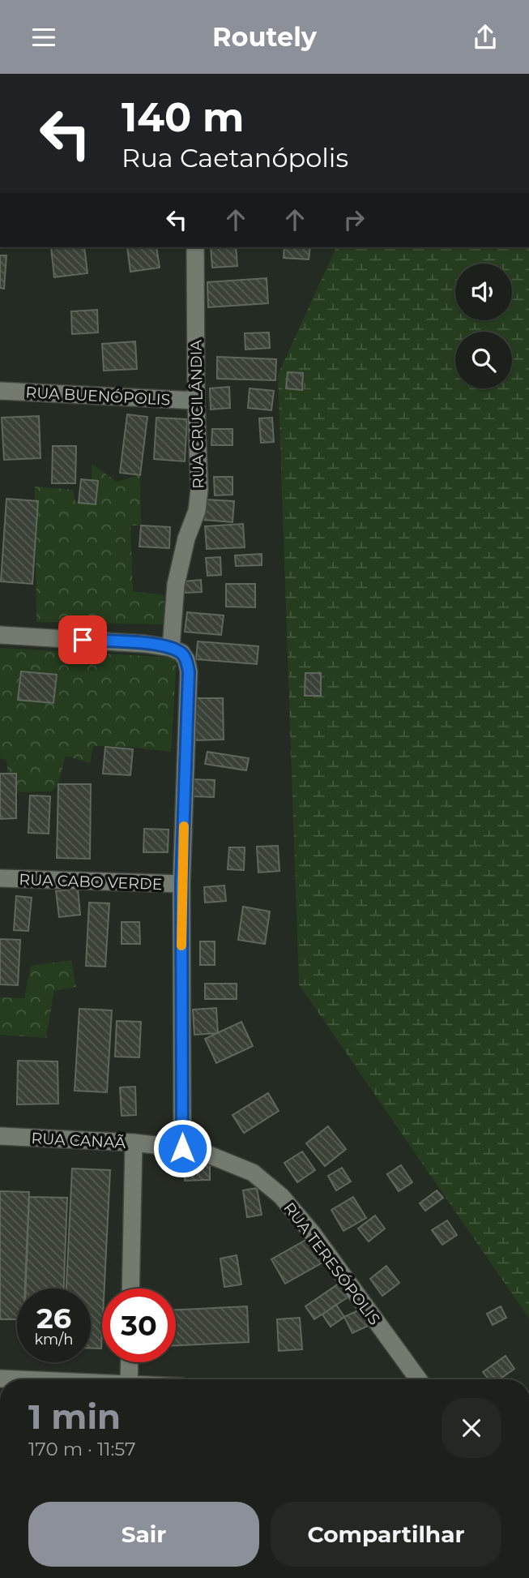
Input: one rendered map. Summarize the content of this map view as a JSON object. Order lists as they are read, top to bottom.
{
  "streets": {
    "street": [
      "RUA BUENÓPOLIS",
      "RUA CRUCILÂNDIA",
      "RUA CABO VERDE",
      "RUA CANAÃ",
      "RUA TERESÓPOLIS"
    ]
  },
  "crossings": [
    ["RUA BUENÓPOLIS", "RUA CRUCILÂNDIA"],
    ["RUA CANAÃ", "RUA TERESÓPOLIS"]
  ],
  "page": {
    "header": "Routely",
    "turn": ["140 m", "Rua Caetanópolis"],
    "speed": "26 km/h",
    "limit": "30",
    "heading": ["1 min", "170 m · 11:57"],
    "buttons": ["Sair", "Compartilhar"]
  }
}
